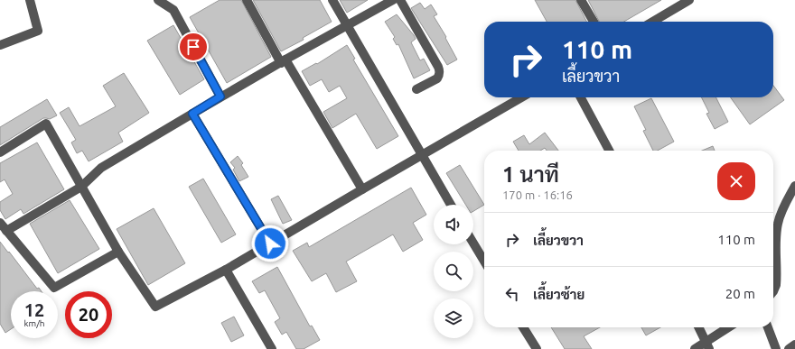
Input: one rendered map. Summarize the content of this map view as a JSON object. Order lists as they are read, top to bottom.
{
  "page": {
    "turn": ["110 m", "เลี้ยวขวา"],
    "heading": ["1 นาที", "170 m · 16:16"],
    "list": [
      {
        "name": "เลี้ยวขวา",
        "value": "110 m"
      },
      {
        "name": "เลี้ยวซ้าย",
        "value": "20 m"
      }
    ],
    "speed": "12 km/h",
    "limit": "20"
  }
}
